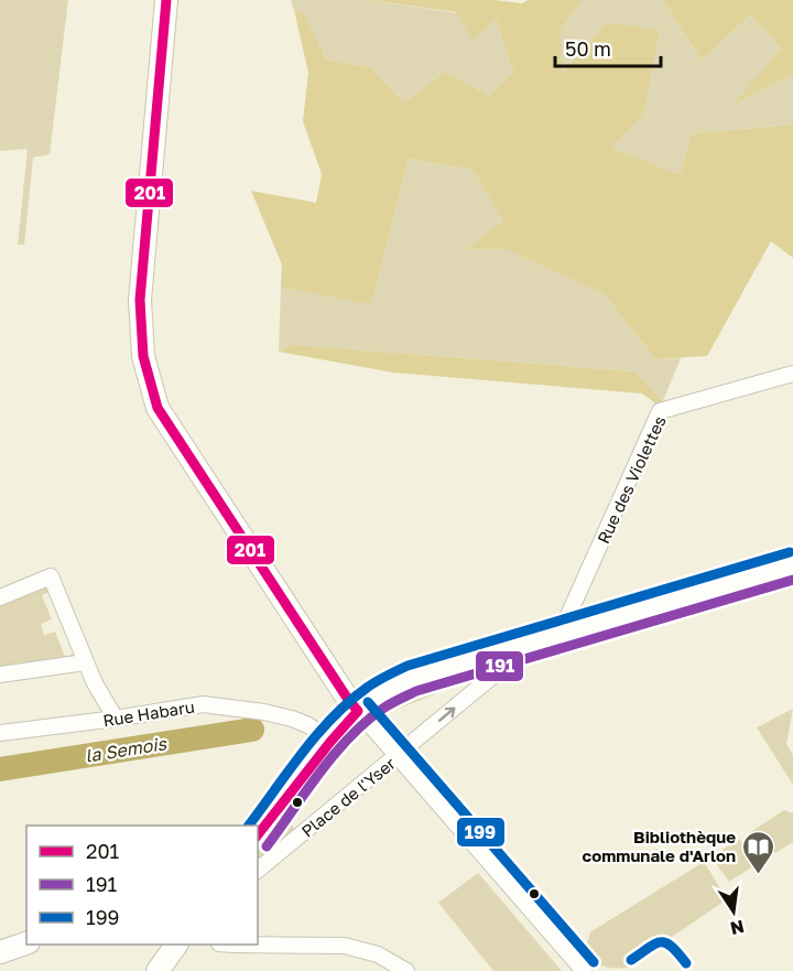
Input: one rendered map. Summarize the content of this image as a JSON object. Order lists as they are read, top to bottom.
{
  "streets": {
    "main road": ["Place de l'Yser"],
    "street": ["Rue des Violettes", "Rue Habaru"]
  },
  "crossings": [
    ["Rue Habaru", "Place de l'Yser"]
  ],
  "water": ["la Semois"],
  "places": {
    "library": ["Bibliothèque communale d'Arlon"]
  },
  "lines": ["transit line 201", "transit line 199", "transit line 191"],
  "legend": ["201", "191", "199"],
  "scale_bar": "50 m",
  "north": "bottom"
}
